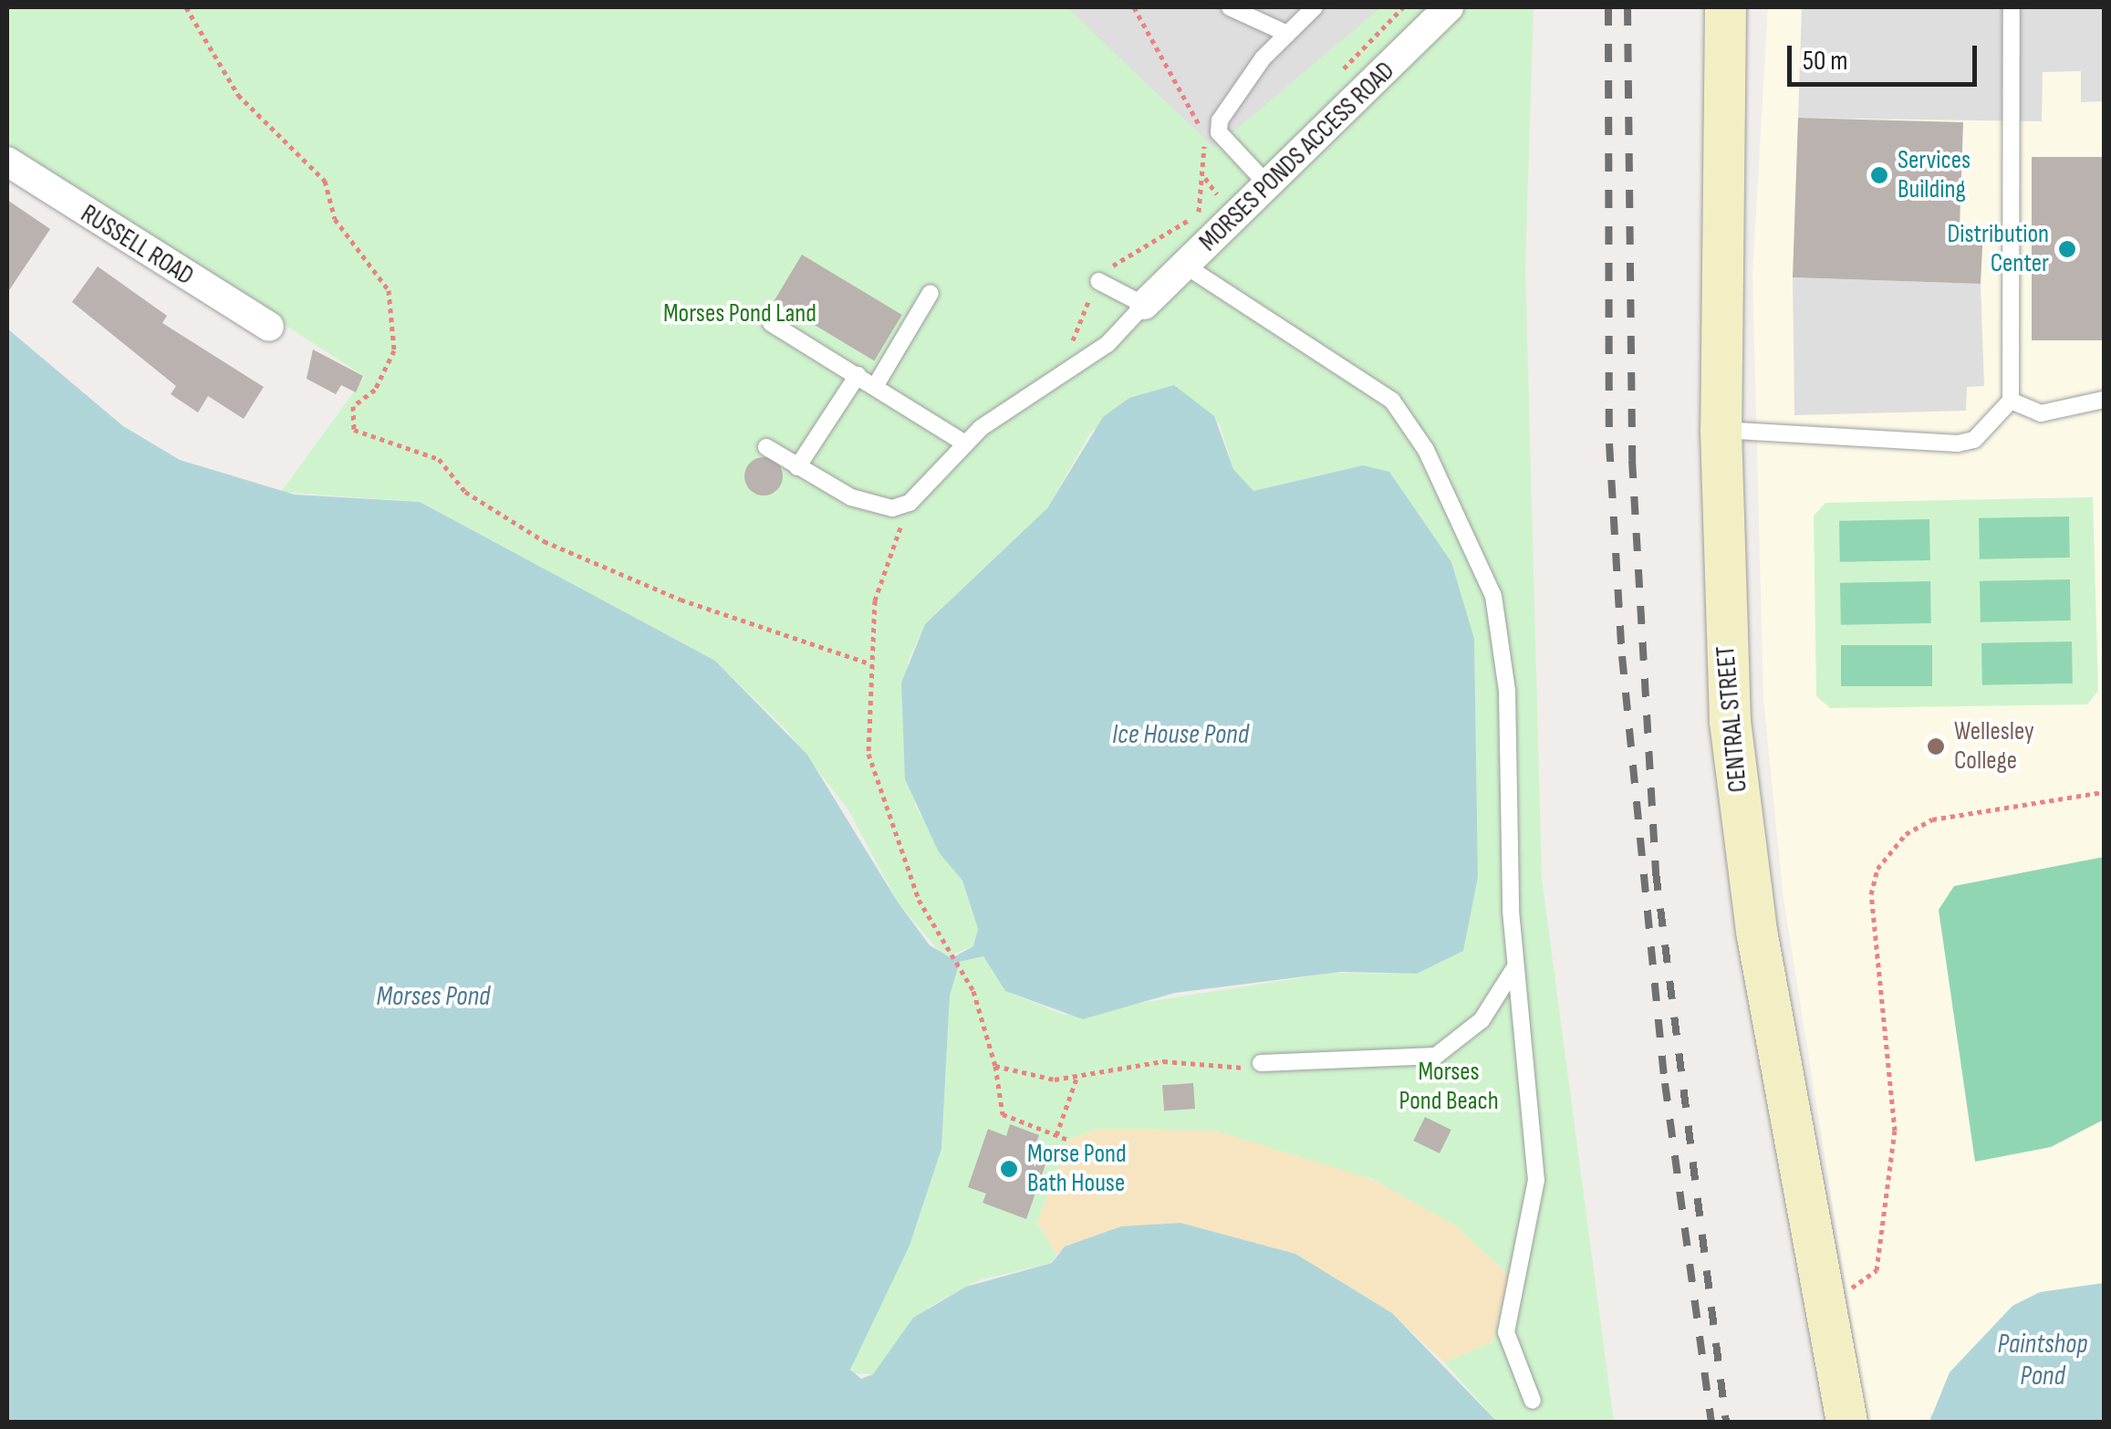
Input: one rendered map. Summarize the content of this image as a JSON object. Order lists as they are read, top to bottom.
{
  "streets": {
    "main road": ["CENTRAL STREET"],
    "street": ["MORSES PONDS ACCESS ROAD", "RUSSELL ROAD"]
  },
  "water": ["Ice House Pond", "Morses Pond", "Paintshop Pond"],
  "parks": ["Morses Pond Land", "Morses Pond Beach"],
  "places": [
    "Services Building",
    "Distribution Center",
    "Wellesley College",
    "Morse Pond Bath House"
  ],
  "scale_bar": "50 m"
}
